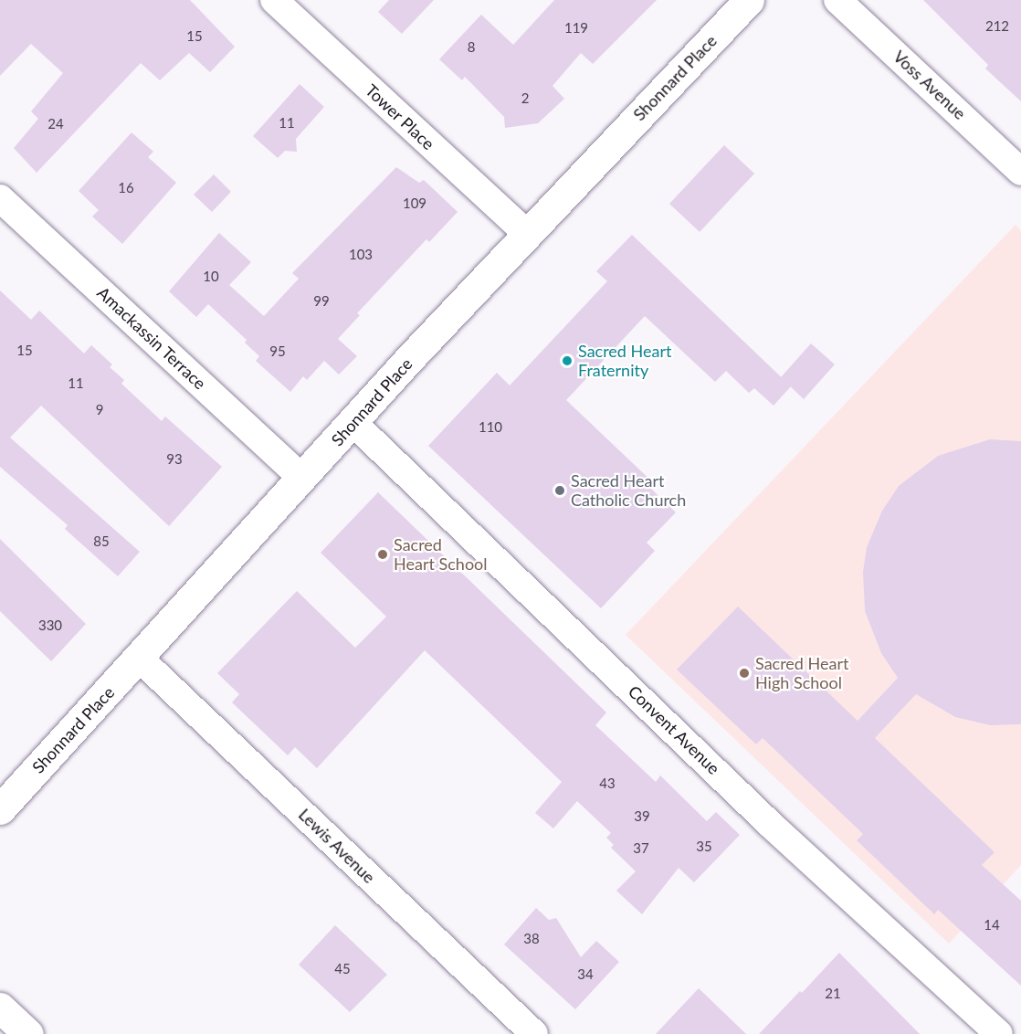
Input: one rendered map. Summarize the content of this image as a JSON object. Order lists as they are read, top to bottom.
{
  "streets": {
    "street": [
      "Shonnard Place",
      "Voss Avenue",
      "Tower Place",
      "Amackassin Terrace",
      "Convent Avenue",
      "Lewis Avenue"
    ]
  },
  "crossings": [
    ["Shonnard Place", "Tower Place"],
    ["Shonnard Place", "Amackassin Terrace"],
    ["Shonnard Place", "Convent Avenue"],
    ["Shonnard Place", "Lewis Avenue"]
  ],
  "places": [
    "Sacred Heart Fraternity",
    "Sacred Heart Catholic Church",
    "Sacred Heart School",
    "Sacred Heart High School"
  ],
  "house_numbers": [
    "212",
    "119",
    "15",
    "8",
    "2",
    "11",
    "24",
    "16",
    "109",
    "103",
    "10",
    "99",
    "15",
    "95",
    "11",
    "9",
    "110",
    "93",
    "85",
    "330",
    "43",
    "39",
    "35",
    "37",
    "14",
    "38",
    "45",
    "34",
    "21"
  ]
}
